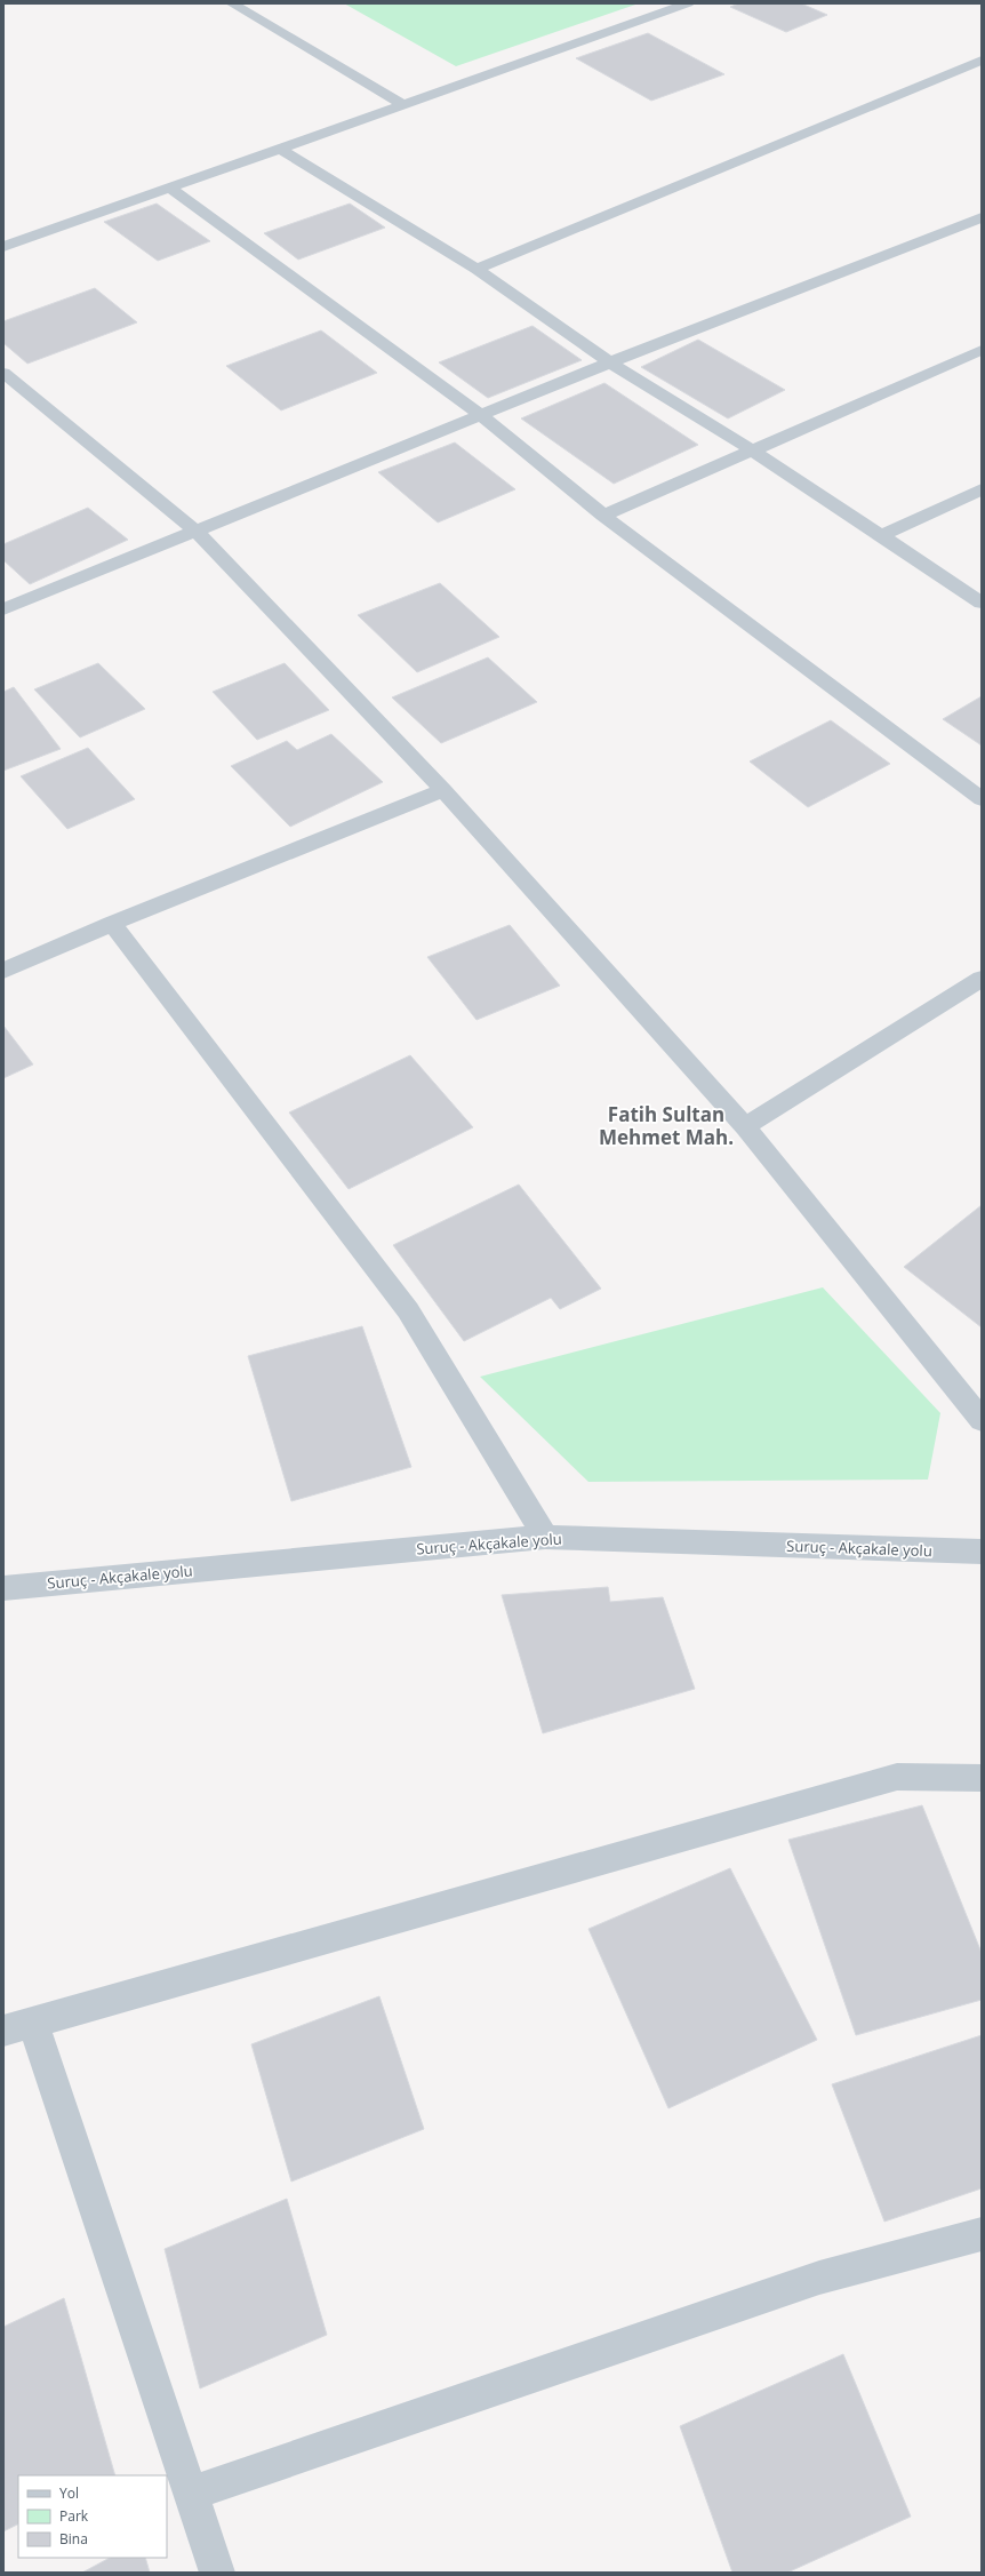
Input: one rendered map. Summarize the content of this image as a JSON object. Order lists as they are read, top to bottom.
{
  "streets": {
    "street": ["Suruç - Akçakale yolu"]
  },
  "districts": ["Fatih Sultan Mehmet Mah."],
  "legend": ["Yol", "Park", "Bina"]
}
